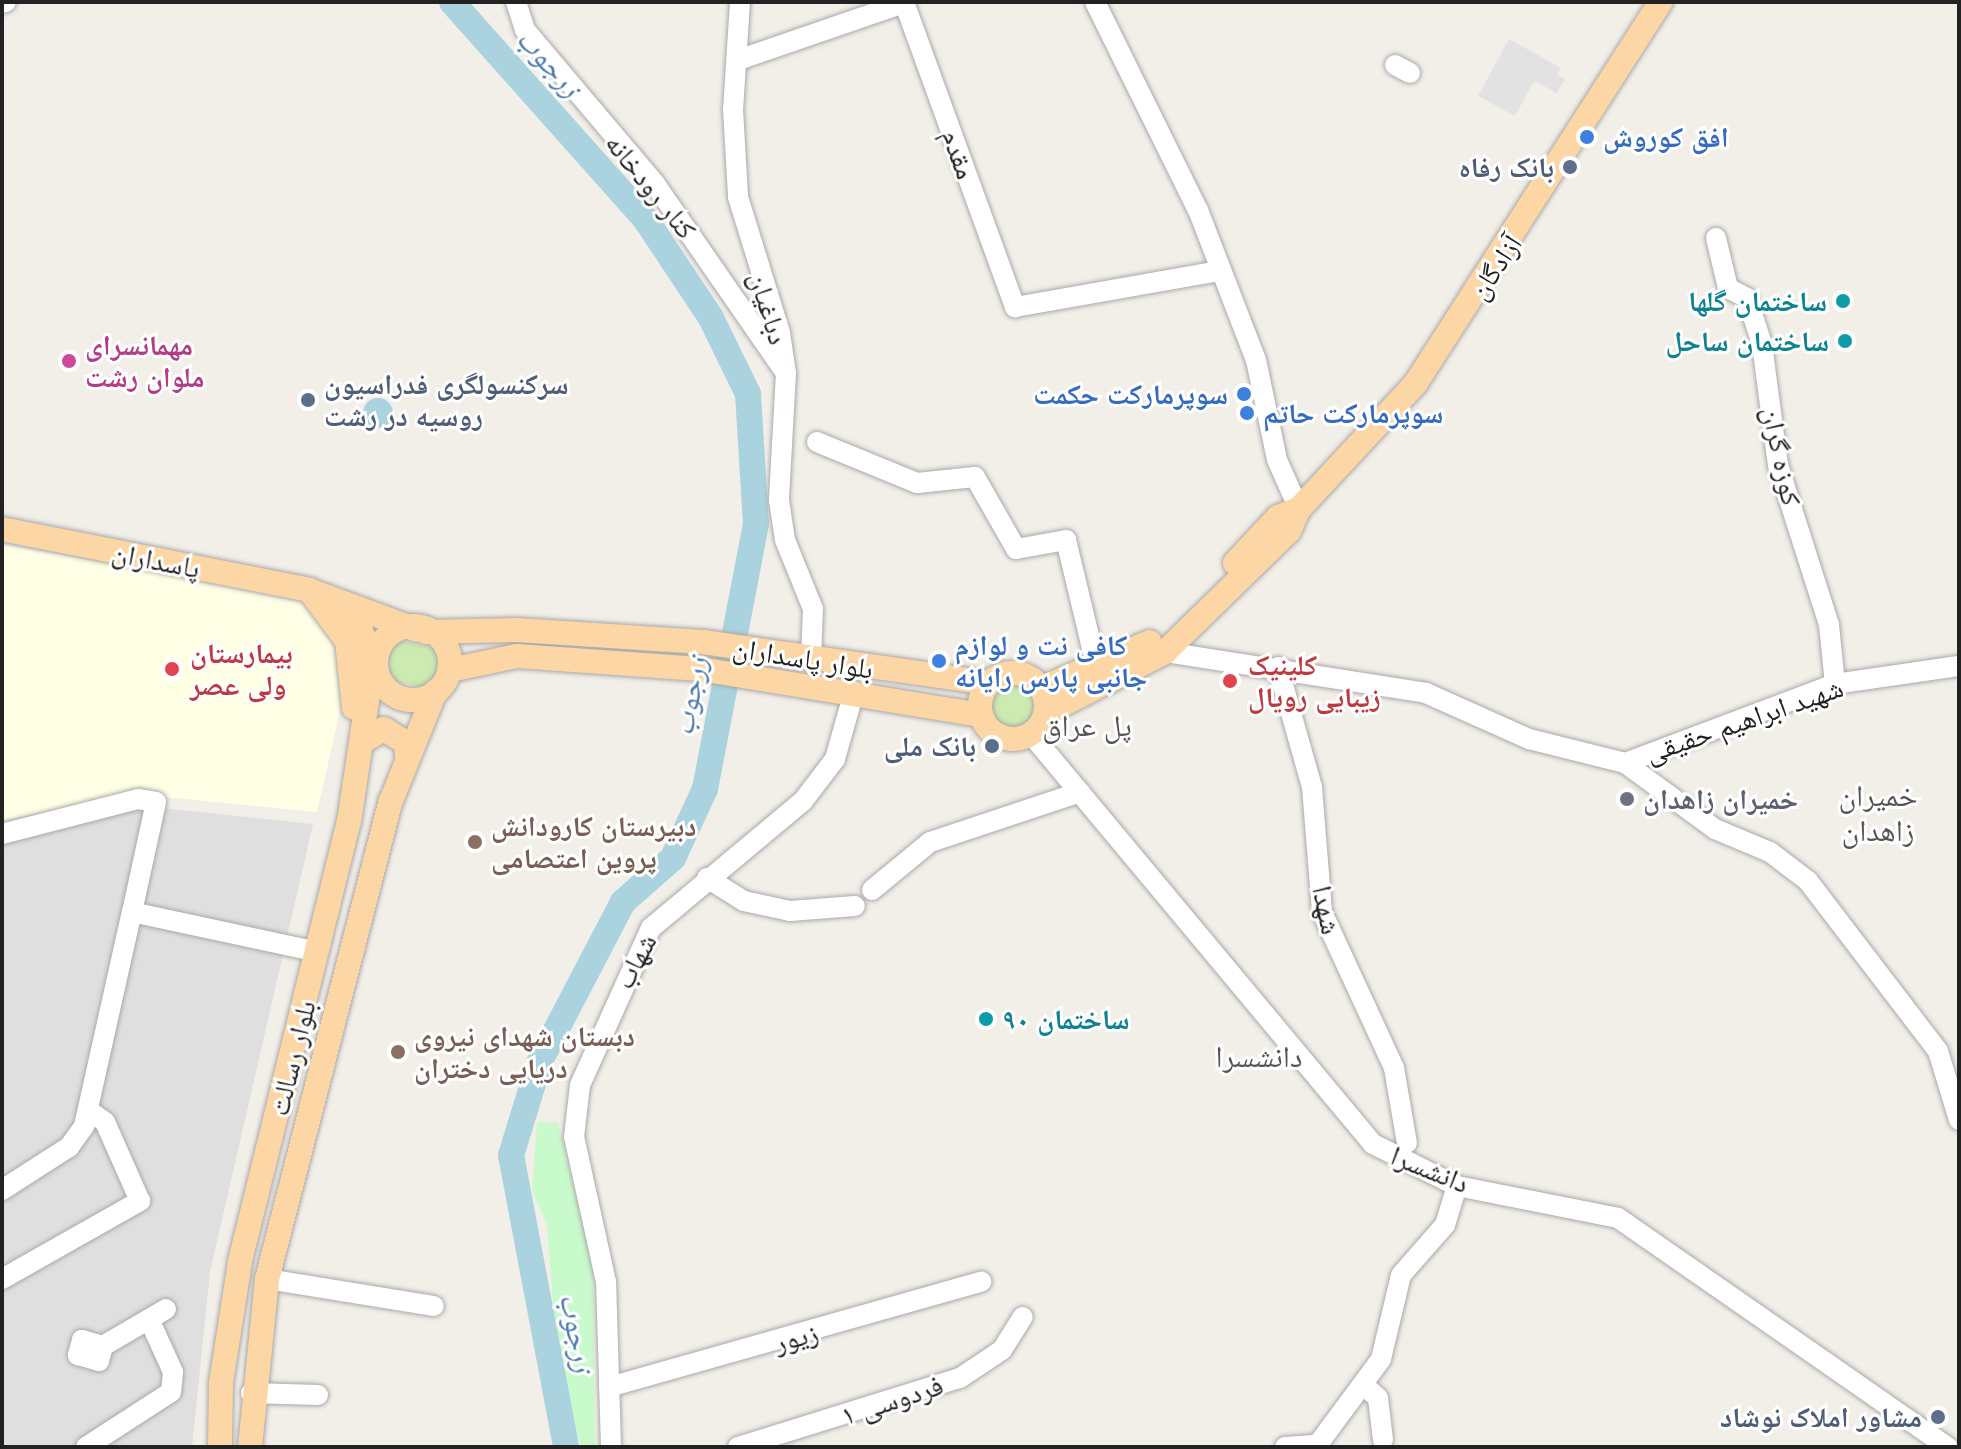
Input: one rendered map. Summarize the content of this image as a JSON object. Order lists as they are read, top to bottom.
{
  "streets": {
    "main road": [
      "آزادگان",
      "پاسداران",
      "بلوار پاسداران",
      "بلوار رسالت"
    ],
    "street": [
      "مقدم",
      "کنار رودخانه",
      "دباغیان",
      "کوزه گران",
      "شهید ابراهیم حقیقی",
      "شهدا",
      "شهاب",
      "دانشسرا",
      "زیور",
      "فردوسی ۱"
    ]
  },
  "crossings": [
    ["کنار رودخانه", "دباغیان"],
    ["آزادگان", "بلوار پاسداران"],
    ["آزادگان", "دانشسرا"],
    ["دباغیان", "بلوار پاسداران"],
    ["کوزه گران", "شهید ابراهیم حقیقی"],
    ["بلوار پاسداران", "شهاب"],
    ["بلوار پاسداران", "بلوار رسالت"],
    ["بلوار پاسداران", "دانشسرا"],
    ["شهاب", "زیور"]
  ],
  "districts": ["پل عراق", "خمیران زاهدان", "دانشسرا"],
  "water": ["زرجوب"],
  "places": [
    "افق کوروش",
    "بانک رفاه",
    "ساختمان گلها",
    "ساختمان ساحل",
    "مهمانسرای ملوان رشت",
    "سوپرمارکت حکمت",
    "سرکنسولگری فدراسیون روسیه در رشت",
    "سوپرمارکت حاتم",
    "کافی نت و لوازم جانبی پارس رایانه",
    "بیمارستان ولی عصر",
    "کلینیک زیبایی رویال",
    "بانک ملی",
    "خمیران زاهدان",
    "دبیرستان کارودانش پروین اعتصامی",
    "ساختمان ۹۰",
    "دبستان شهدای نیروی دریایی دختران",
    "مشاور املاک نوشاد"
  ]
}
